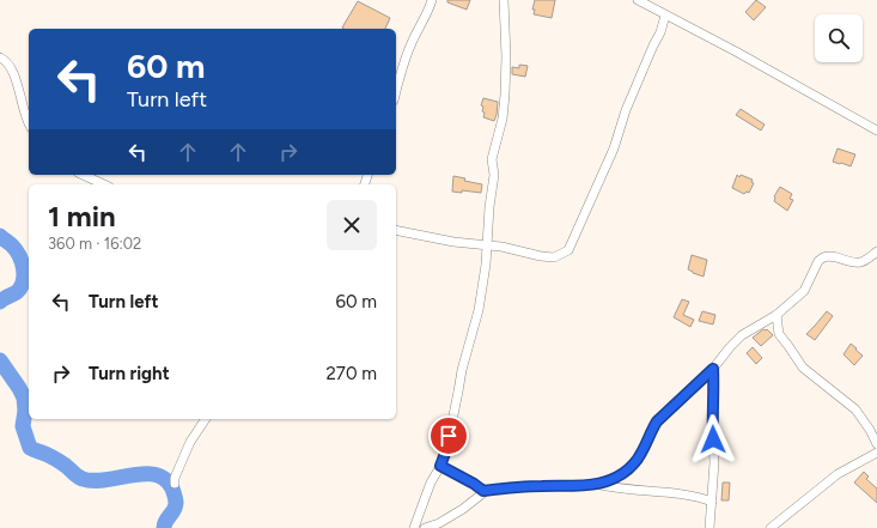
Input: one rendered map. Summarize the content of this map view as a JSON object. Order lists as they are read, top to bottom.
{
  "page": {
    "turn": ["60 m", "Turn left"],
    "heading": ["1 min", "360 m · 16:02"],
    "list": [
      {
        "name": "Turn left",
        "value": "60 m"
      },
      {
        "name": "Turn right",
        "value": "270 m"
      }
    ]
  }
}
